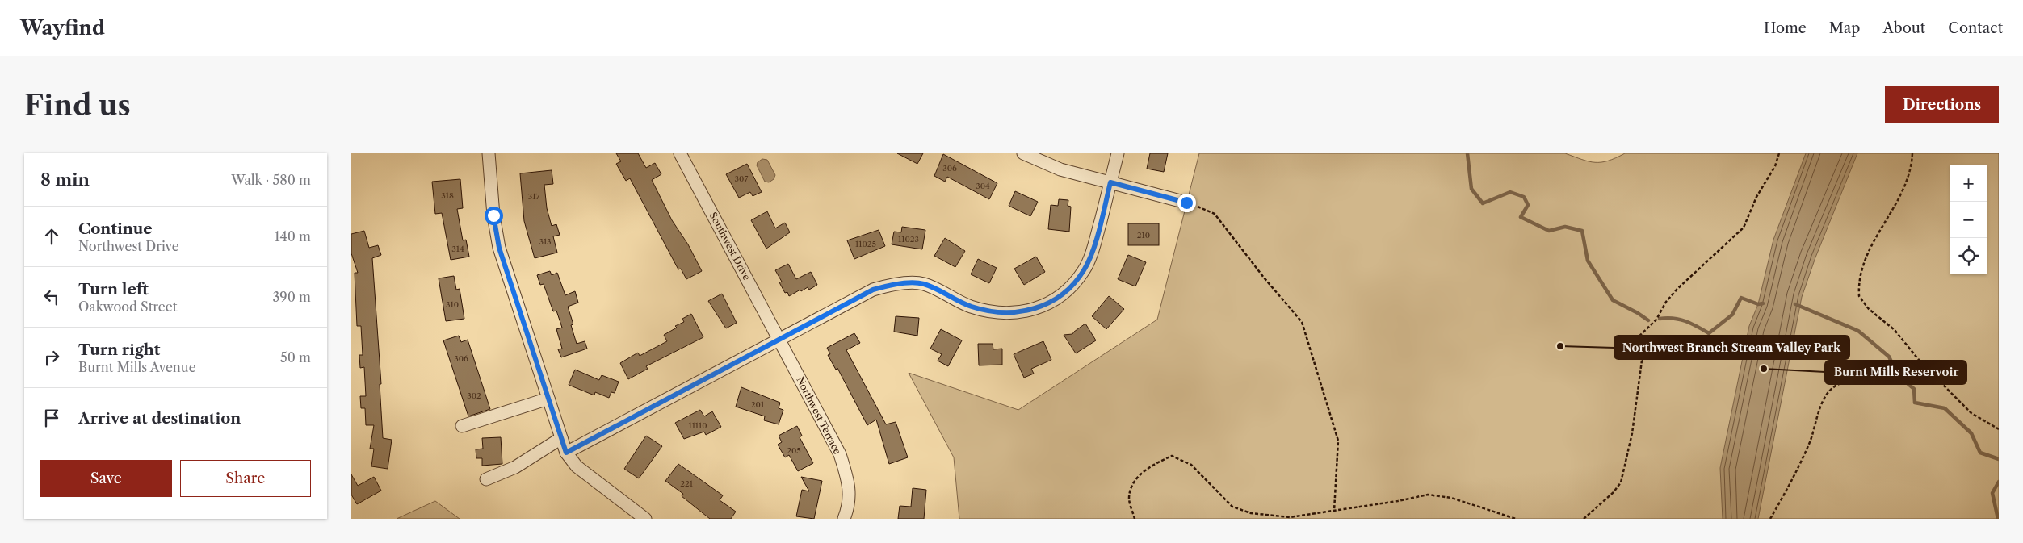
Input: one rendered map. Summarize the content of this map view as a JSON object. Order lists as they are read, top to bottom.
{
  "streets": {
    "street": ["Southwest Drive", "Northwest Terrace"]
  },
  "crossings": [
    ["Southwest Drive", "Northwest Terrace"]
  ],
  "places": ["Northwest Branch Stream Valley Park", "Burnt Mills Reservoir"],
  "house_numbers": [
    "306",
    "307",
    "304",
    "318",
    "317",
    "210",
    "11023",
    "313",
    "11025",
    "314",
    "310",
    "306",
    "302",
    "201",
    "11110",
    "205",
    "221"
  ],
  "page": {
    "header": "Wayfind",
    "nav": [
      "Home",
      "Map",
      "About",
      "Contact"
    ],
    "buttons": [
      "Directions",
      ["Save", "Share"]
    ],
    "title": "Find us",
    "heading": ["8 min", "Walk · 580 m"],
    "map_buttons": ["+", "−"],
    "list": [
      ["Continue", "Northwest Drive", "140 m"],
      ["Turn left", "Oakwood Street", "390 m"],
      ["Turn right", "Burnt Mills Avenue", "50 m"],
      "Arrive at destination"
    ]
  }
}
